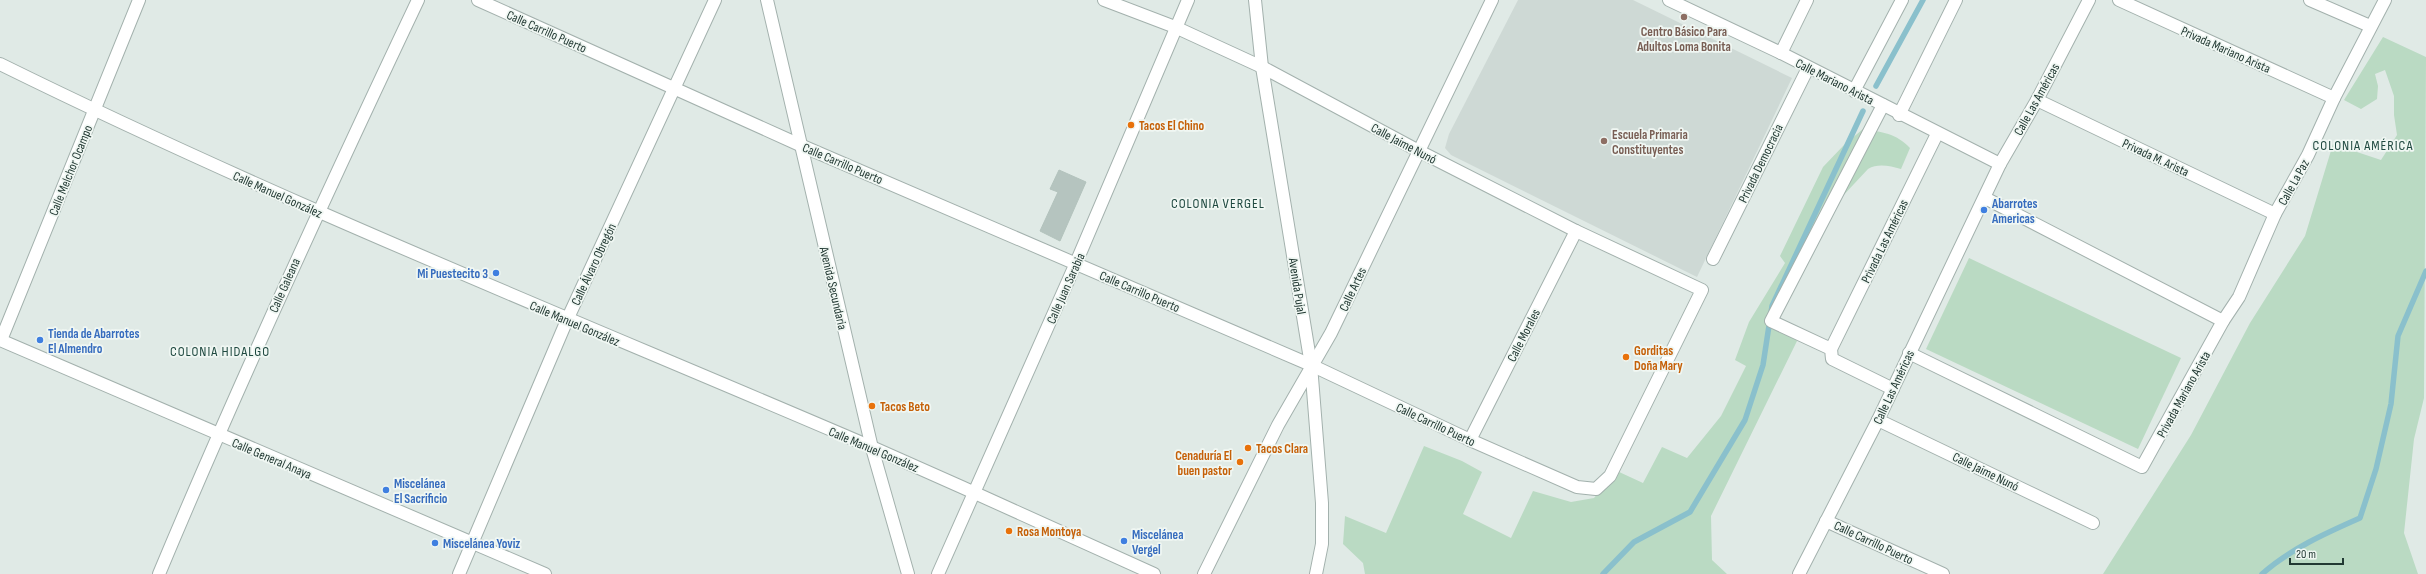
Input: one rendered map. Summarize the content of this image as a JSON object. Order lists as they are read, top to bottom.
{
  "streets": {
    "street": [
      "Calle Carrillo Puerto",
      "Privada Mariano Arista",
      "Calle Mariano Arista",
      "Calle Las Américas",
      "Calle Jaime Nunó",
      "Privada M. Arista",
      "Privada Democracia",
      "Calle Melchor Ocampo",
      "Calle La Paz",
      "Calle Manuel González",
      "Privada Las Américas",
      "Calle Álvaro Obregón",
      "Calle Galeana",
      "Avenida Pujal",
      "Avenida Secundaria",
      "Calle Juan Sarabia",
      "Calle Artes",
      "Calle Morales",
      "Calle General Anaya"
    ]
  },
  "crossings": [
    ["Calle Carrillo Puerto", "Calle Las Américas"],
    ["Calle Carrillo Puerto", "Calle Jaime Nunó"],
    ["Calle Carrillo Puerto", "Calle Álvaro Obregón"],
    ["Calle Carrillo Puerto", "Avenida Pujal"],
    ["Calle Carrillo Puerto", "Avenida Secundaria"],
    ["Calle Carrillo Puerto", "Calle Juan Sarabia"],
    ["Calle Carrillo Puerto", "Calle Artes"],
    ["Calle Carrillo Puerto", "Calle Morales"],
    ["Privada Mariano Arista", "Calle Las Américas"],
    ["Privada Mariano Arista", "Calle La Paz"],
    ["Calle Mariano Arista", "Calle Las Américas"],
    ["Calle Mariano Arista", "Privada Democracia"],
    ["Calle Mariano Arista", "Privada Las Américas"],
    ["Calle Las Américas", "Calle Jaime Nunó"],
    ["Calle Las Américas", "Privada M. Arista"],
    ["Calle Jaime Nunó", "Avenida Pujal"],
    ["Calle Jaime Nunó", "Calle Juan Sarabia"],
    ["Calle Jaime Nunó", "Calle Artes"],
    ["Calle Jaime Nunó", "Calle Morales"],
    ["Privada M. Arista", "Calle La Paz"],
    ["Calle Melchor Ocampo", "Calle Manuel González"],
    ["Calle Melchor Ocampo", "Calle General Anaya"],
    ["Calle Manuel González", "Calle Álvaro Obregón"],
    ["Calle Manuel González", "Calle Galeana"],
    ["Calle Manuel González", "Avenida Secundaria"],
    ["Calle Manuel González", "Calle Juan Sarabia"],
    ["Calle Álvaro Obregón", "Calle General Anaya"],
    ["Calle Galeana", "Calle General Anaya"],
    ["Avenida Pujal", "Calle Artes"]
  ],
  "districts": ["COLONIA AMÉRICA", "COLONIA VERGEL", "COLONIA HIDALGO"],
  "places": [
    "Centro Básico Para Adultos Loma Bonita",
    "Tacos El Chino",
    "Escuela Primaria Constituyentes",
    "Abarrotes Americas",
    "Mi Puestecito 3",
    "Tienda de Abarrotes El Almendro",
    "Gorditas Doña Mary",
    "Tacos Beto",
    "Tacos Clara",
    "Cenaduría El buen pastor",
    "Miscelánea El Sacrificio",
    "Rosa Montoya",
    "Miscelánea Vergel",
    "Miscelánea Yoviz"
  ],
  "scale_bar": "20 m"
}
